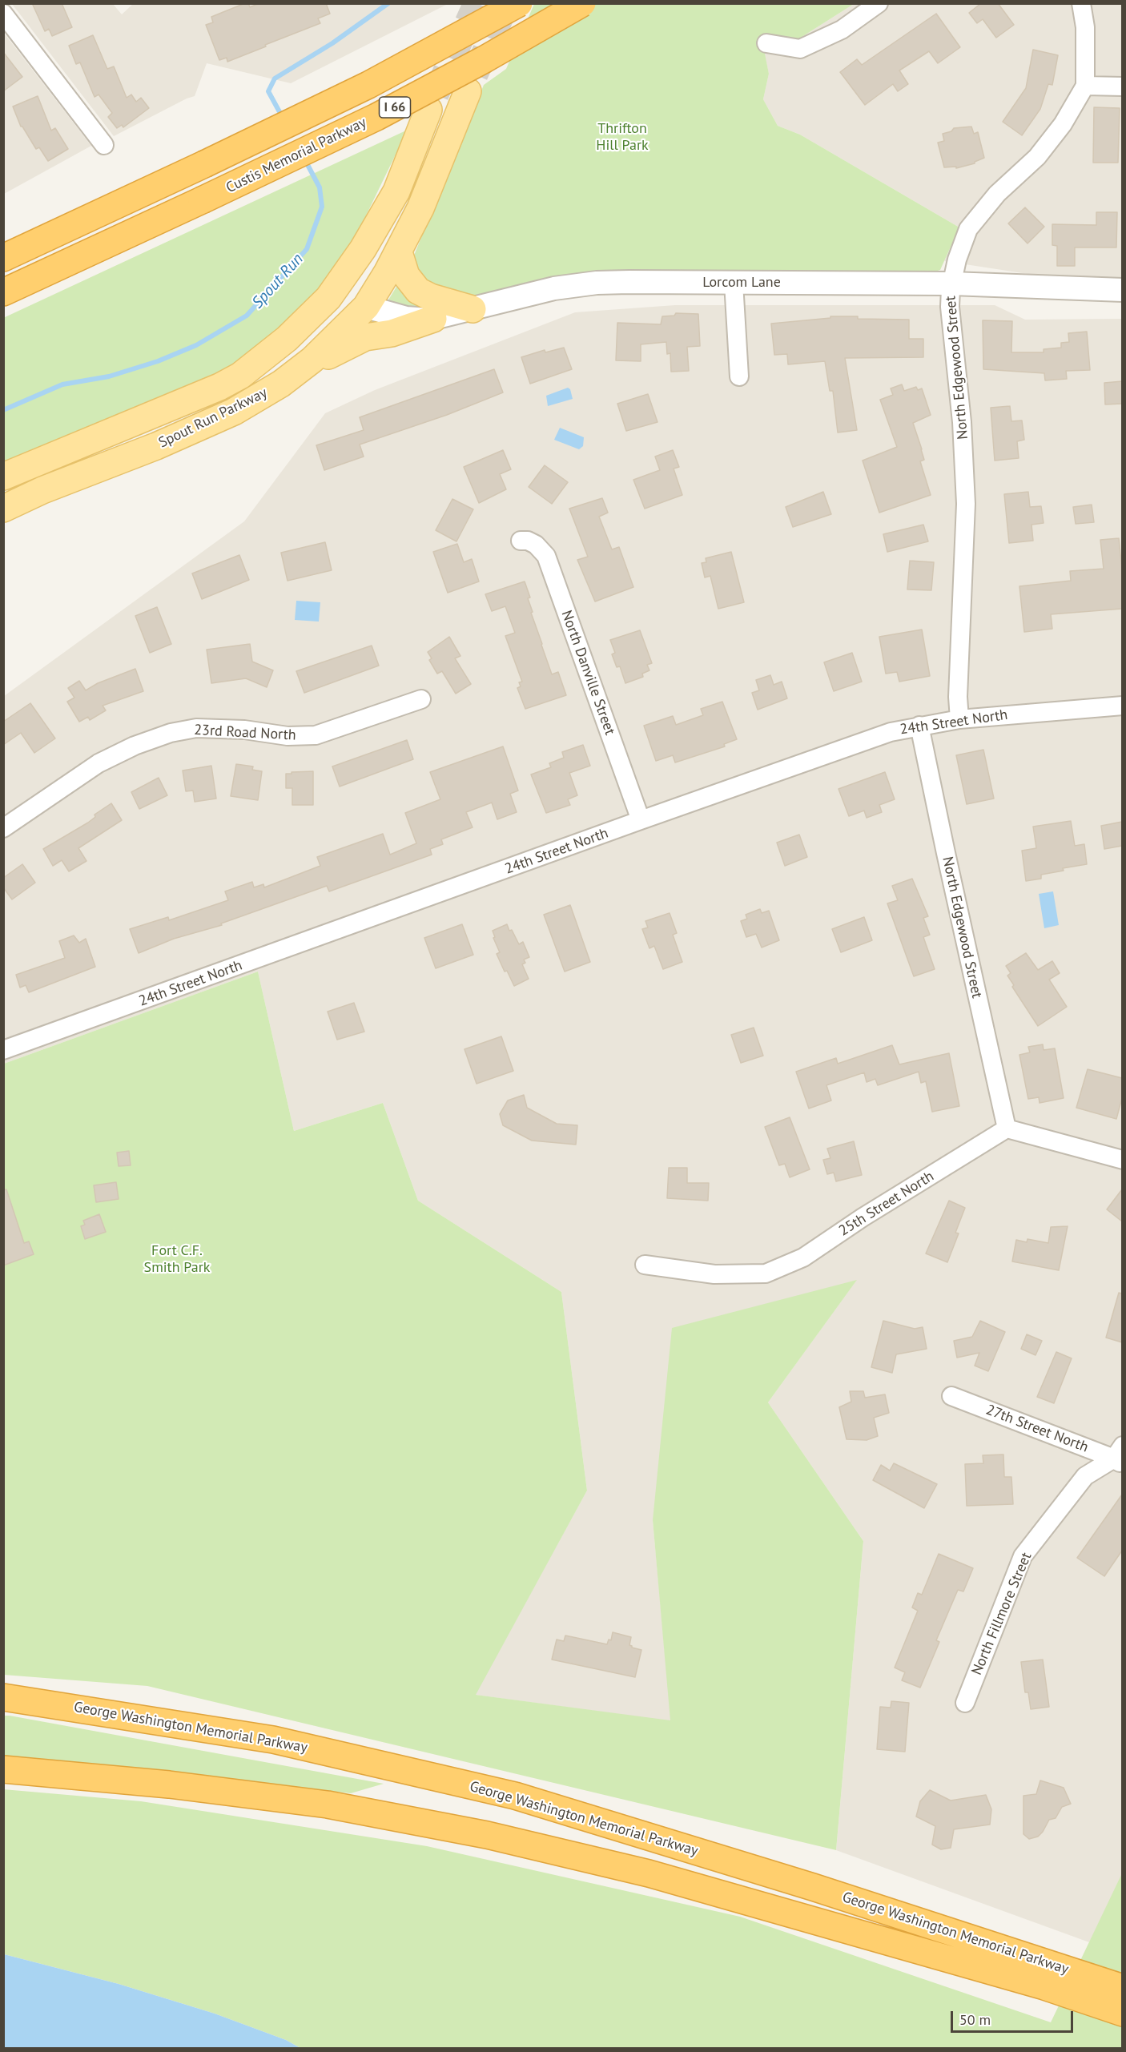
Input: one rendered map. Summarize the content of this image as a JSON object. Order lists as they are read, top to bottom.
{
  "streets": {
    "highway": ["I 66", "Custis Memorial Parkway", "George Washington Memorial Parkway"],
    "main road": ["Spout Run Parkway"],
    "street": [
      "Lorcom Lane",
      "North Edgewood Street",
      "North Danville Street",
      "24th Street North",
      "23rd Road North",
      "25th Street North",
      "27th Street North",
      "North Fillmore Street"
    ]
  },
  "crossings": [
    ["Lorcom Lane", "North Edgewood Street"],
    ["Lorcom Lane", "Spout Run Parkway"],
    ["North Edgewood Street", "24th Street North"],
    ["North Edgewood Street", "25th Street North"],
    ["North Danville Street", "24th Street North"],
    ["27th Street North", "North Fillmore Street"]
  ],
  "water": ["Spout Run"],
  "parks": ["Thrifton Hill Park", "Fort C.F. Smith Park"],
  "scale_bar": "50 m"
}
